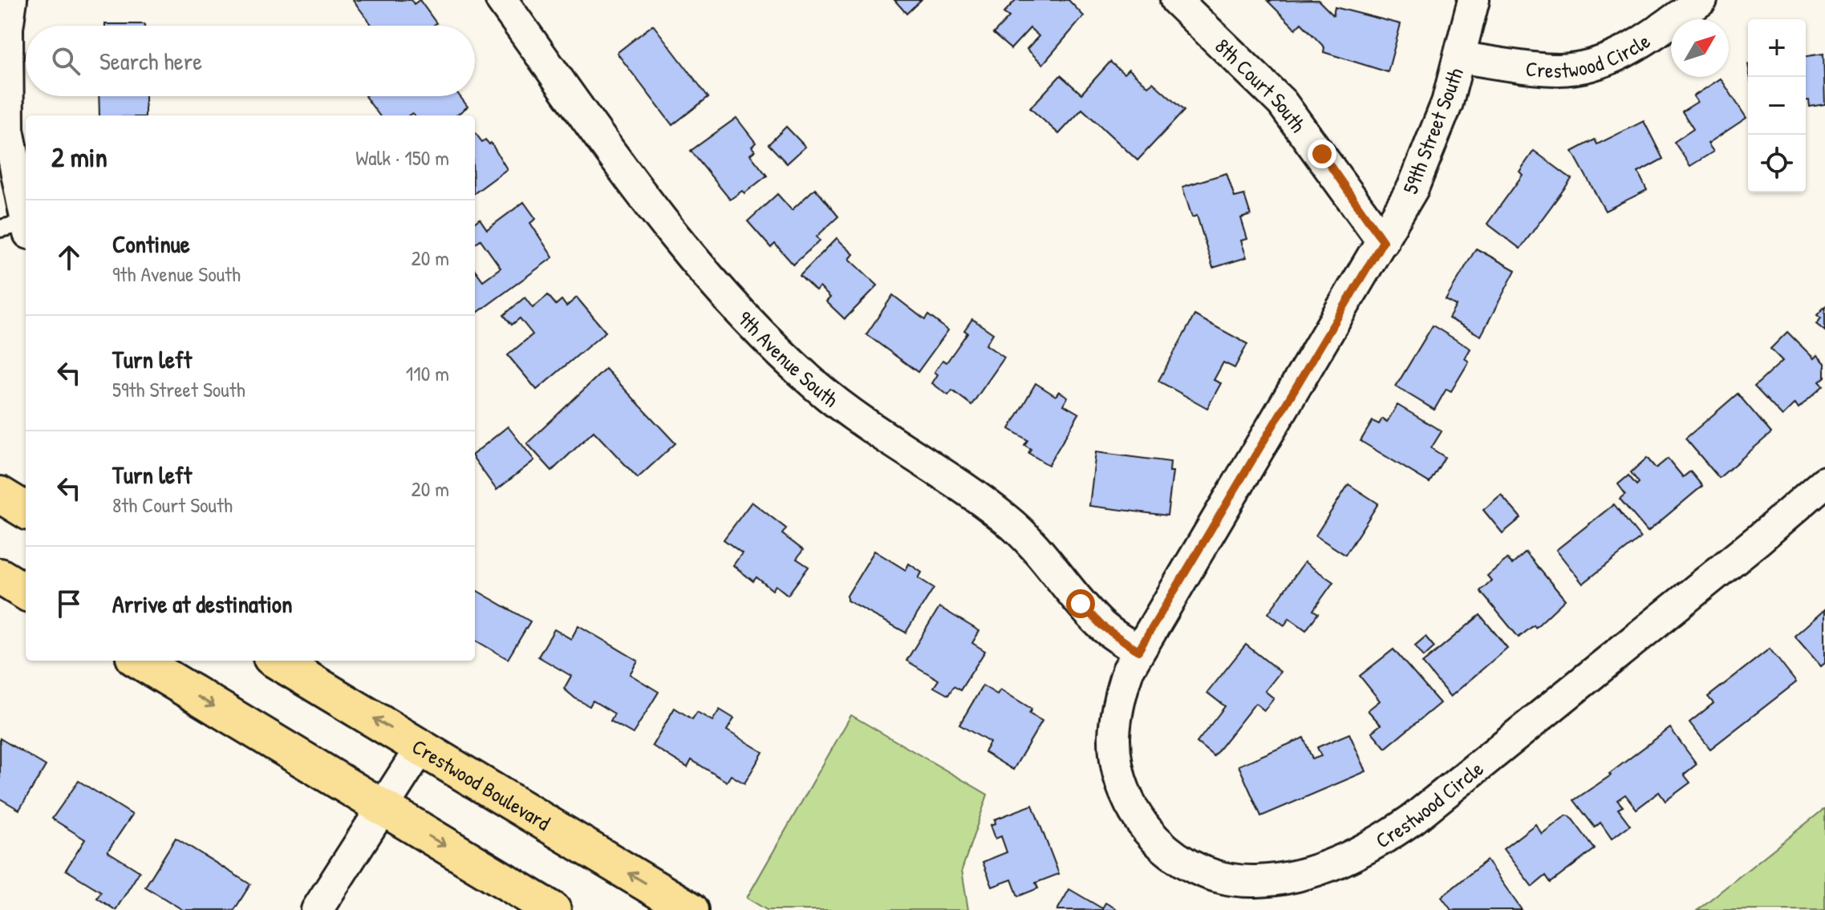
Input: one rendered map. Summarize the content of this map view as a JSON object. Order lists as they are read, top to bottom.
{
  "streets": {
    "main road": ["Crestwood Boulevard"],
    "street": [
      "Crestwood Circle",
      "8th Court South",
      "59th Street South",
      "9th Avenue South"
    ]
  },
  "crossings": [
    ["Crestwood Circle", "59th Street South"],
    ["Crestwood Circle", "9th Avenue South"],
    ["8th Court South", "59th Street South"],
    ["59th Street South", "9th Avenue South"]
  ],
  "north": "top right",
  "page": {
    "map_buttons": ["+", "−"],
    "search": "Search here",
    "heading": ["2 min", "Walk · 150 m"],
    "list": [
      ["Continue", "9th Avenue South", "20 m"],
      ["Turn left", "59th Street South", "110 m"],
      ["Turn left", "8th Court South", "20 m"],
      "Arrive at destination"
    ]
  }
}
